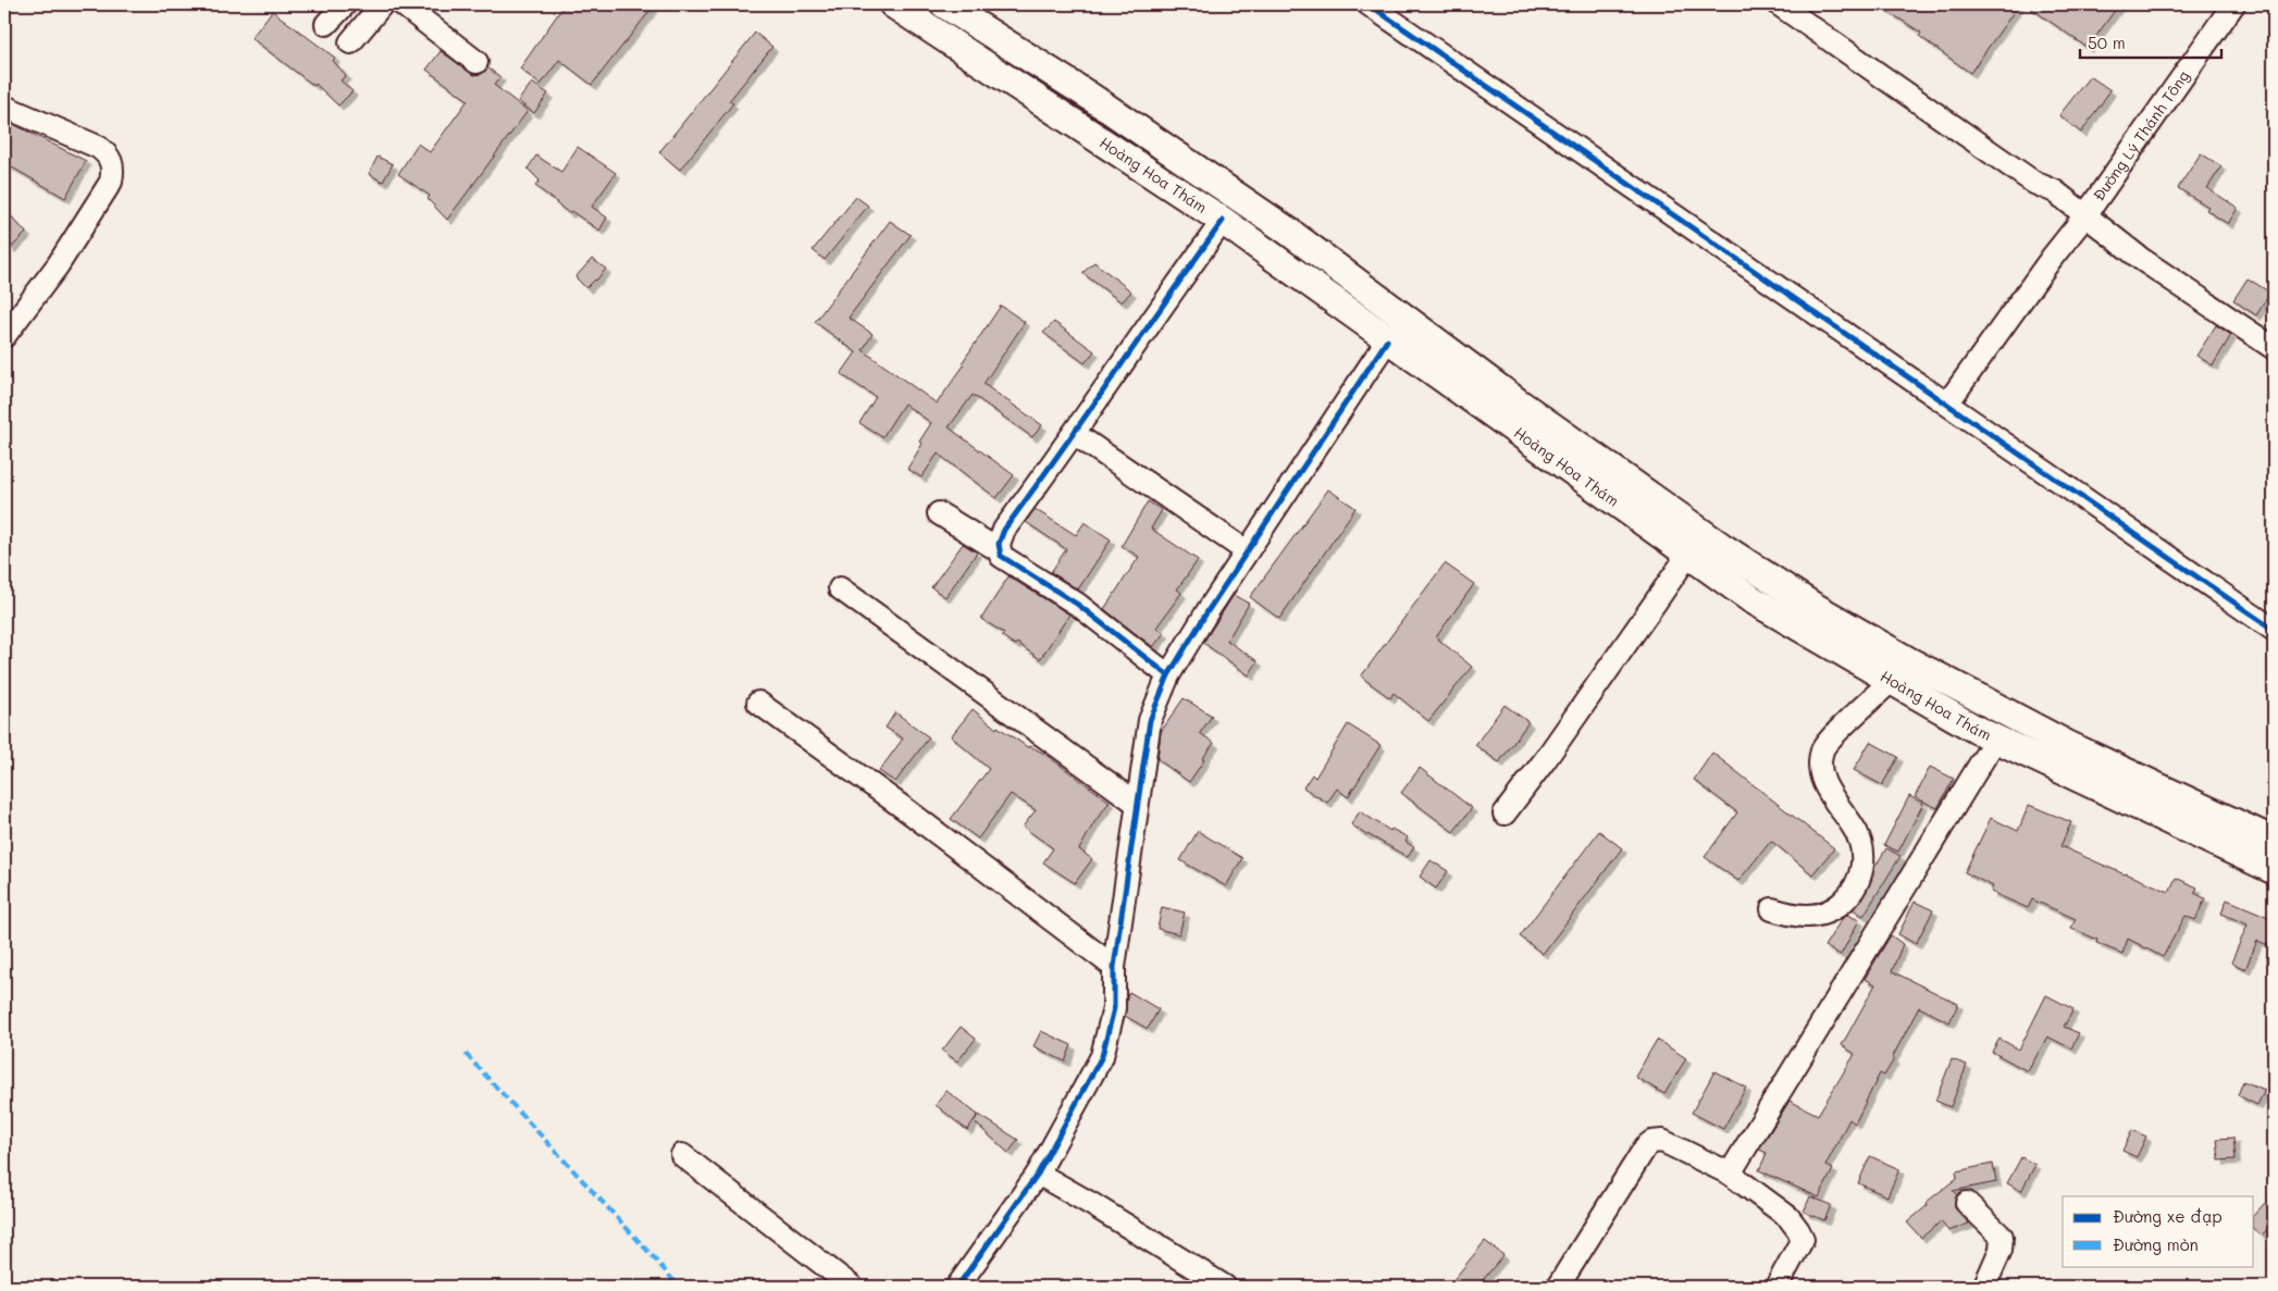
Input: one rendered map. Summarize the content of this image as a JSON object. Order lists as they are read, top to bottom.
{
  "streets": {
    "main road": ["Hoàng Hoa Thám"],
    "street": ["Đường Lý Thánh Tông"]
  },
  "legend": ["Đường xe đạp", "Đường mòn"],
  "scale_bar": "50 m"
}
